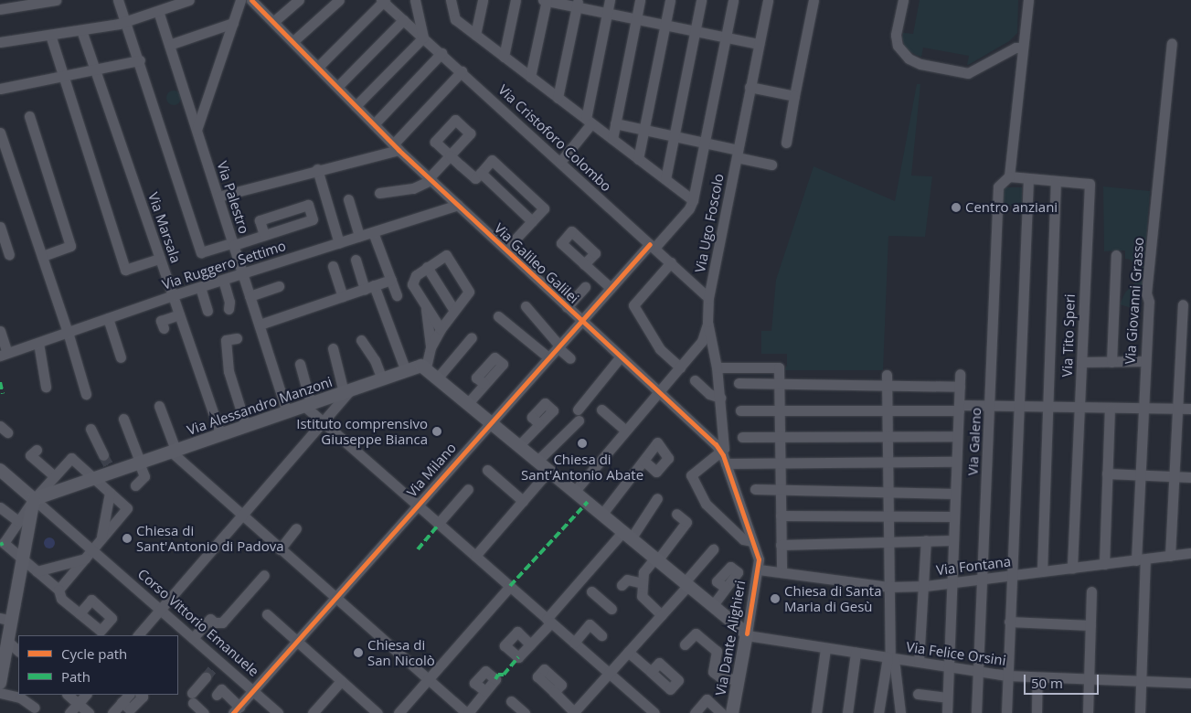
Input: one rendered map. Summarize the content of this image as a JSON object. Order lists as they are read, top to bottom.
{
  "streets": {
    "main road": ["Via Alessandro Manzoni", "Via Dante Alighieri"],
    "street": [
      "Via Cristoforo Colombo",
      "Via Palestro",
      "Via Ugo Foscolo",
      "Via Marsala",
      "Via Galileo Galilei",
      "Via Ruggero Settimo",
      "Via Giovanni Grasso",
      "Via Tito Speri",
      "Via Galeno",
      "Via Milano",
      "Via Fontana",
      "Corso Vittorio Emanuele",
      "Via Felice Orsini"
    ]
  },
  "crossings": [
    ["Via Cristoforo Colombo", "Via Ugo Foscolo"],
    ["Via Cristoforo Colombo", "Via Milano"],
    ["Via Palestro", "Via Ruggero Settimo"],
    ["Via Palestro", "Via Alessandro Manzoni"],
    ["Via Ugo Foscolo", "Via Galileo Galilei"],
    ["Via Marsala", "Via Ruggero Settimo"],
    ["Via Marsala", "Via Alessandro Manzoni"],
    ["Via Galileo Galilei", "Via Ruggero Settimo"],
    ["Via Galileo Galilei", "Via Milano"],
    ["Via Galileo Galilei", "Via Fontana"],
    ["Via Galileo Galilei", "Via Dante Alighieri"],
    ["Via Giovanni Grasso", "Via Fontana"],
    ["Via Giovanni Grasso", "Via Felice Orsini"],
    ["Via Tito Speri", "Via Galeno"],
    ["Via Tito Speri", "Via Fontana"],
    ["Via Alessandro Manzoni", "Corso Vittorio Emanuele"],
    ["Via Galeno", "Via Fontana"],
    ["Via Galeno", "Via Felice Orsini"],
    ["Via Milano", "Corso Vittorio Emanuele"],
    ["Via Fontana", "Via Dante Alighieri"],
    ["Via Dante Alighieri", "Via Felice Orsini"]
  ],
  "places": [
    "Centro anziani",
    "Istituto comprensivo Giuseppe Bianca",
    "Chiesa di Sant'Antonio Abate",
    "Chiesa di Sant'Antonio di Padova",
    "Chiesa di Santa Maria di Gesù",
    "Chiesa di San Nicolò"
  ],
  "legend": ["Cycle path", "Path"],
  "scale_bar": "50 m"
}
